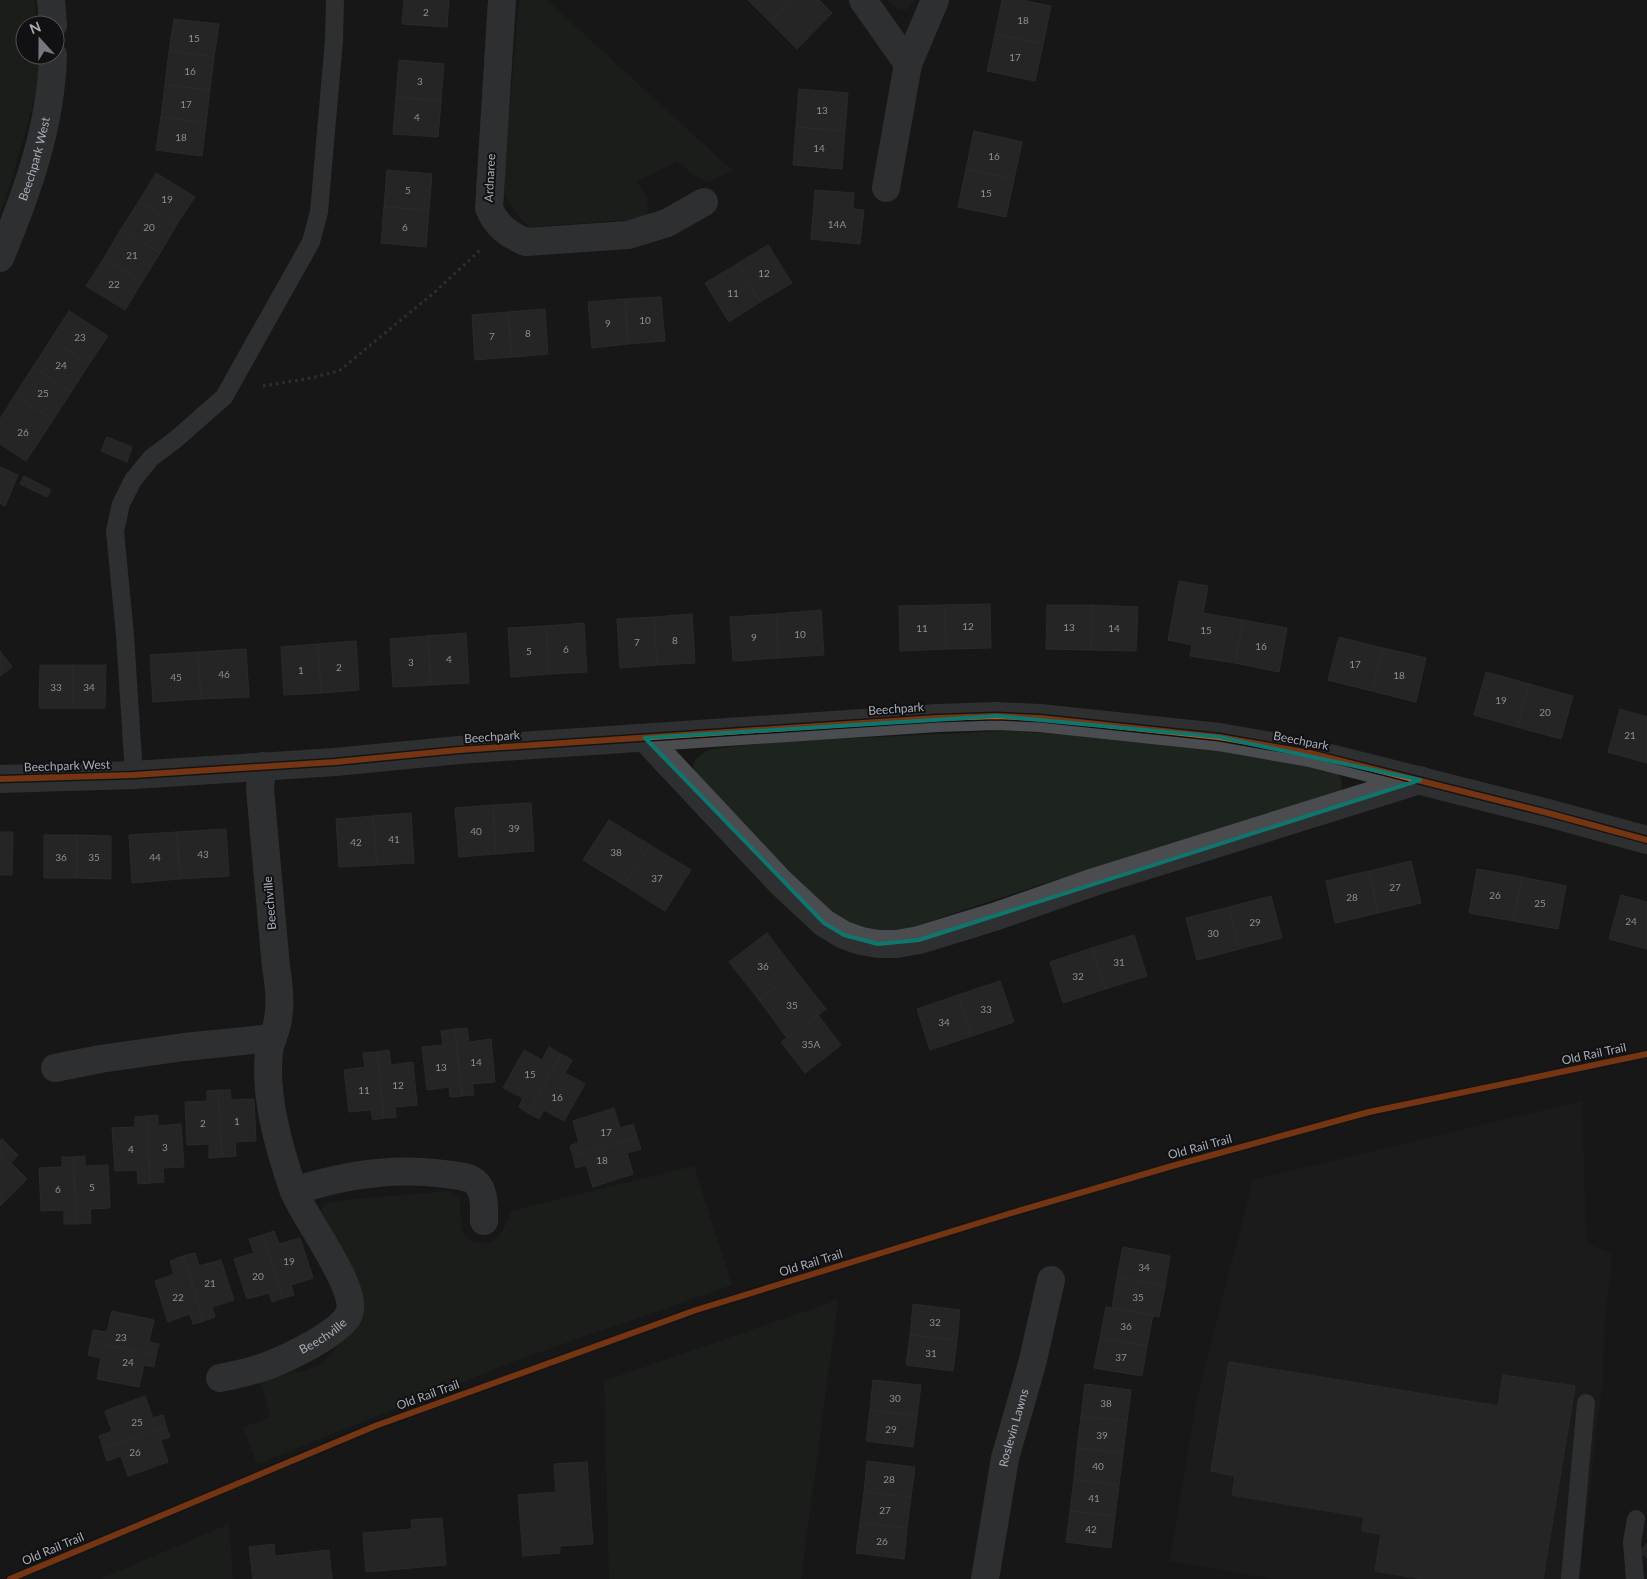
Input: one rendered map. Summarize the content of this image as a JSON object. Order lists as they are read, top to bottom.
{
  "streets": {
    "street": [
      "Beechpark West",
      "Ardnaree",
      "Beechpark",
      "Beechville",
      "Roslevin Lawns"
    ],
    "cycle path": ["Old Rail Trail"]
  },
  "crossings": [
    ["Beechpark West", "Beechpark"],
    ["Beechpark", "Beechville"]
  ],
  "house_numbers": [
    "2",
    "18",
    "15",
    "17",
    "16",
    "3",
    "17",
    "13",
    "4",
    "18",
    "14",
    "16",
    "5",
    "15",
    "19",
    "14A",
    "20",
    "6",
    "21",
    "12",
    "22",
    "11",
    "10",
    "9",
    "8",
    "7",
    "23",
    "24",
    "25",
    "26",
    "12",
    "13",
    "11",
    "14",
    "15",
    "10",
    "9",
    "8",
    "7",
    "16",
    "6",
    "5",
    "4",
    "3",
    "17",
    "2",
    "1",
    "46",
    "18",
    "45",
    "33",
    "34",
    "19",
    "20",
    "21",
    "39",
    "40",
    "41",
    "42",
    "38",
    "43",
    "36",
    "35",
    "44",
    "37",
    "27",
    "26",
    "28",
    "25",
    "24",
    "29",
    "30",
    "31",
    "36",
    "32",
    "35",
    "33",
    "34",
    "35A",
    "14",
    "13",
    "15",
    "12",
    "11",
    "16",
    "1",
    "2",
    "17",
    "3",
    "4",
    "18",
    "5",
    "6",
    "19",
    "34",
    "20",
    "21",
    "22",
    "35",
    "32",
    "36",
    "23",
    "31",
    "37",
    "24",
    "30",
    "38",
    "25",
    "29",
    "39",
    "26",
    "40",
    "28",
    "41",
    "27",
    "42",
    "26"
  ],
  "north": "top"
}
